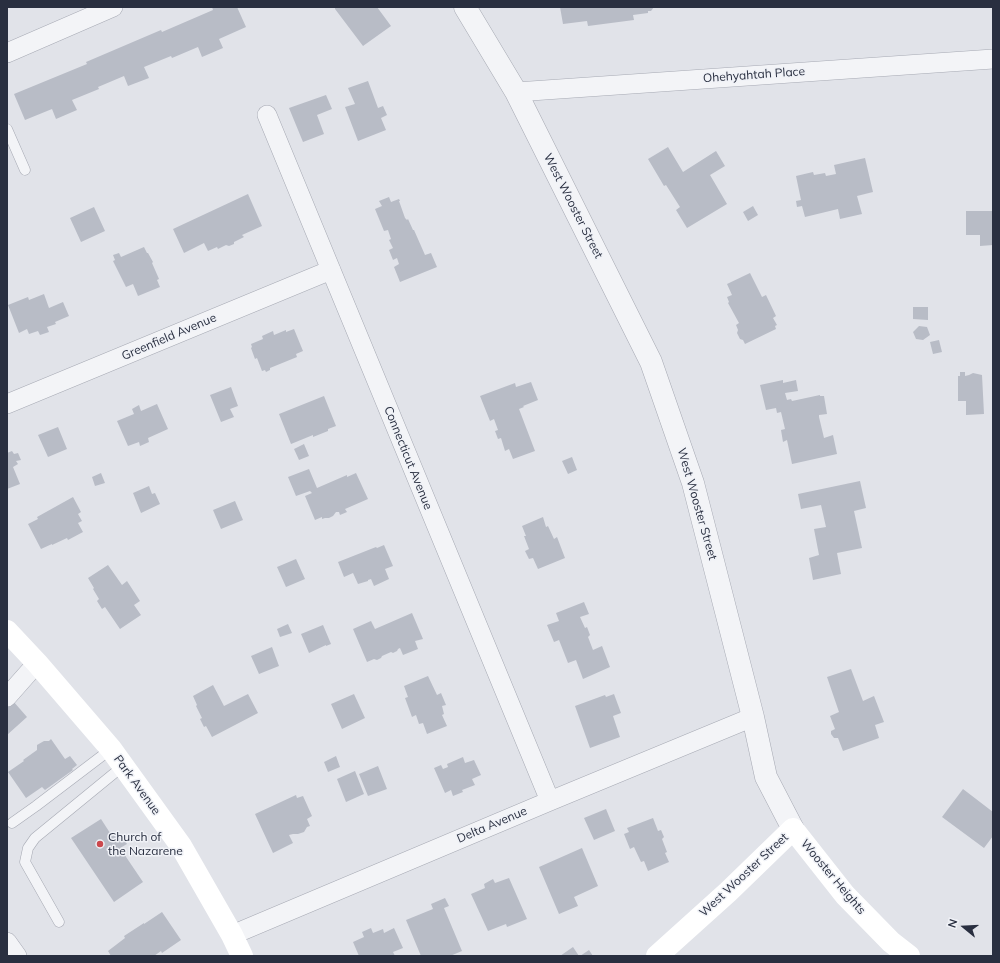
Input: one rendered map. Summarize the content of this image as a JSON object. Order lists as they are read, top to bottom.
{
  "streets": {
    "main road": ["West Wooster Street", "Park Avenue", "Wooster Heights"],
    "street": [
      "Ohehyahtah Place",
      "Greenfield Avenue",
      "Connecticut Avenue",
      "Delta Avenue"
    ]
  },
  "crossings": [
    ["Ohehyahtah Place", "West Wooster Street"],
    ["West Wooster Street", "Delta Avenue"],
    ["West Wooster Street", "Wooster Heights"],
    ["Greenfield Avenue", "Connecticut Avenue"],
    ["Connecticut Avenue", "Delta Avenue"],
    ["Park Avenue", "Delta Avenue"]
  ],
  "places": ["Church of the Nazarene"],
  "north": "left"
}
